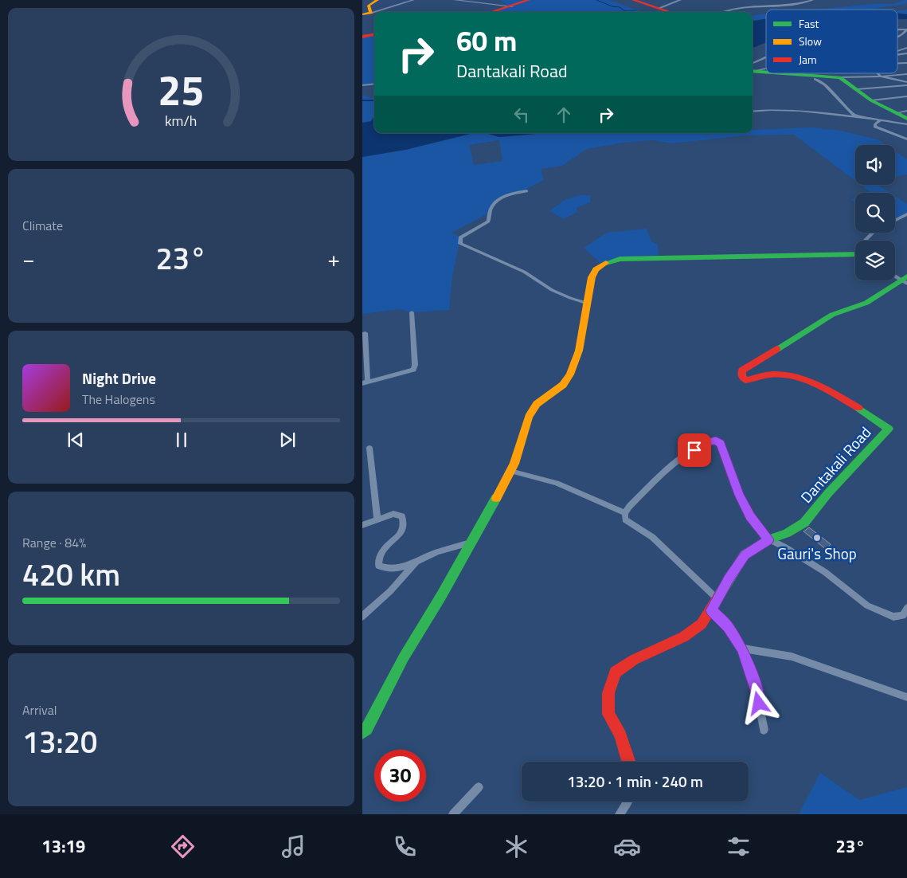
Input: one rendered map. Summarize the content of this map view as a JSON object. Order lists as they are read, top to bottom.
{
  "streets": {
    "street": ["Dantakali Road"]
  },
  "places": ["Gauri's Shop"],
  "legend": ["Fast", "Slow", "Jam"],
  "page": {
    "turn": ["60 m", "Dantakali Road"],
    "tile": [
      "Climate",
      ["Range · 84%", "420 km"],
      ["Arrival", "13:20"]
    ],
    "heat": ["−", "23°", "+"],
    "song": ["Night Drive", "The Halogens"],
    "limit": "30",
    "trip": "13:20 · 1 min · 240 m",
    "tabs": ["13:19", "23°"],
    "gauge": ["25", "km/h"]
  }
}
